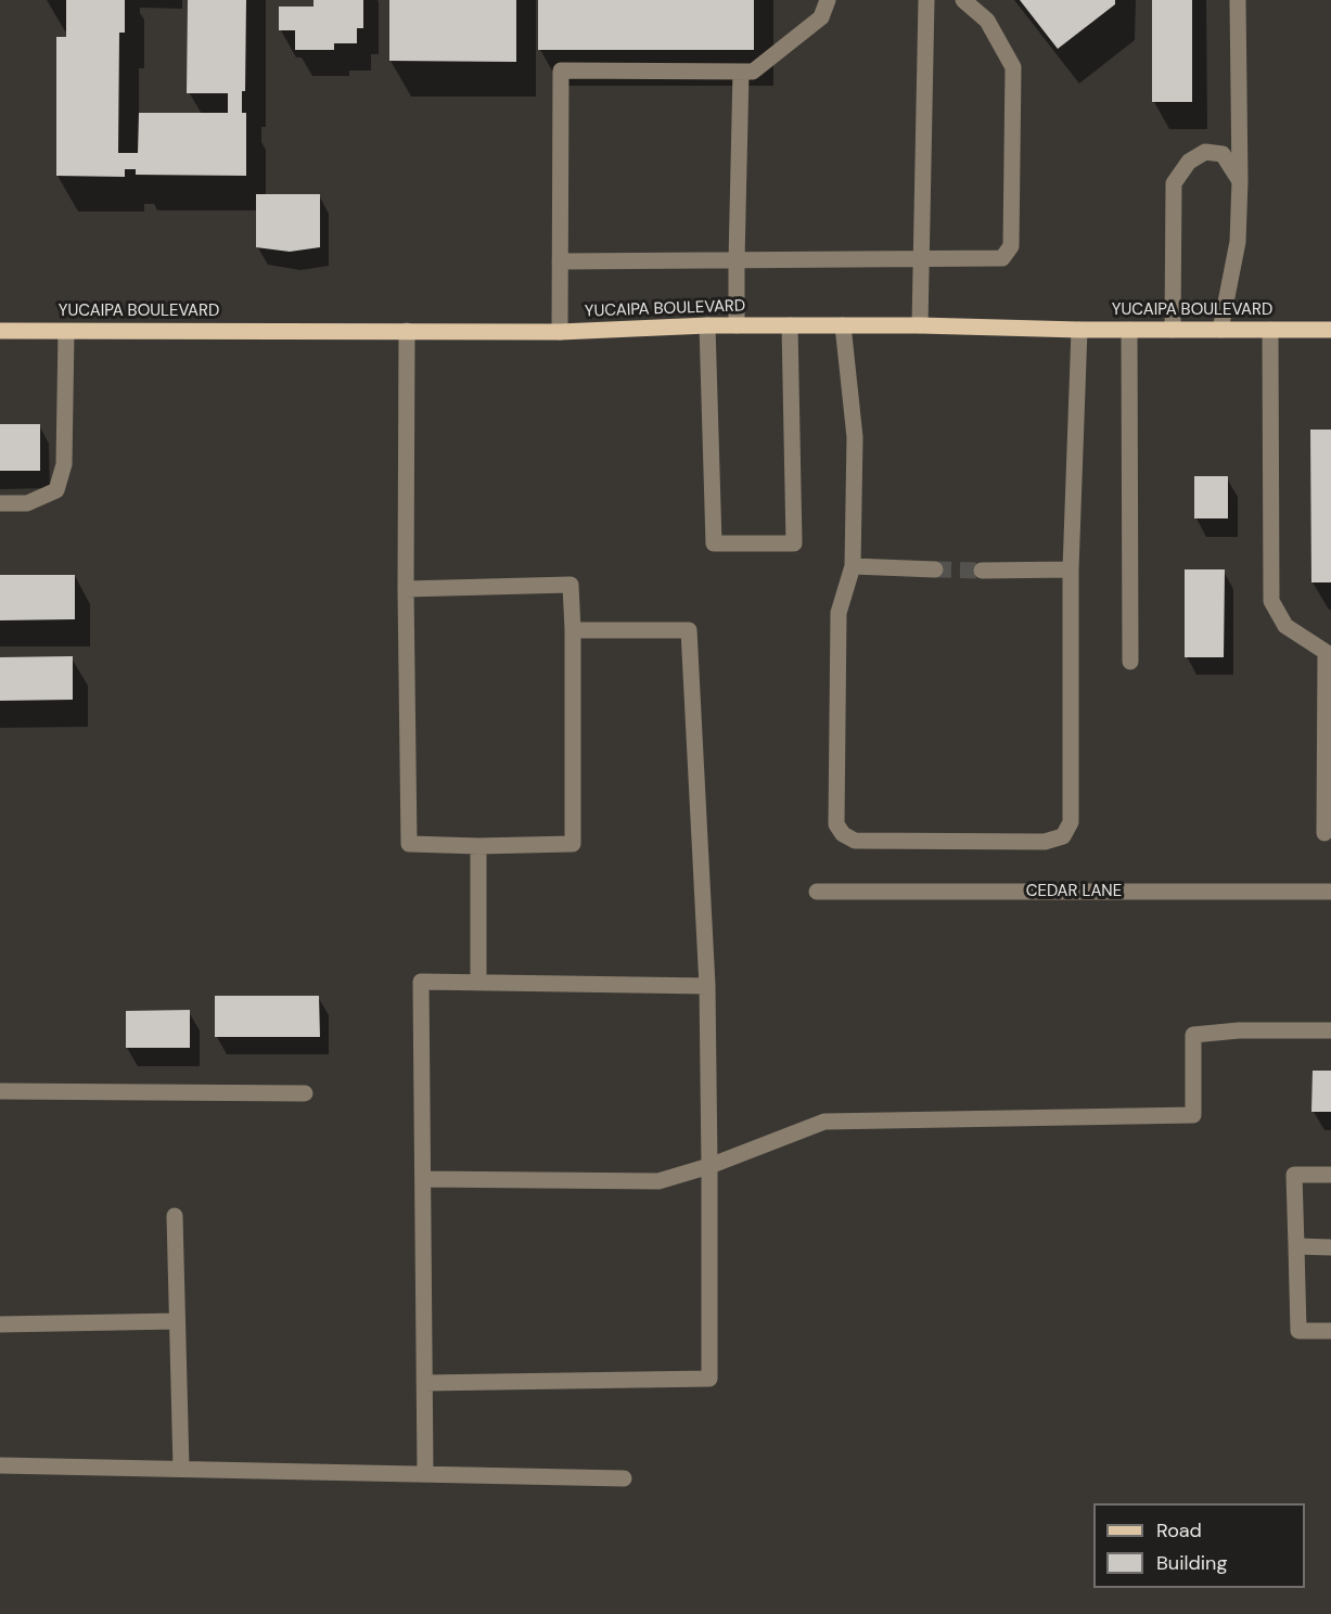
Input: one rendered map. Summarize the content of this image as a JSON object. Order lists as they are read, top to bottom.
{
  "streets": {
    "main road": ["YUCAIPA BOULEVARD"],
    "street": ["CEDAR LANE"]
  },
  "legend": ["Road", "Building"]
}
